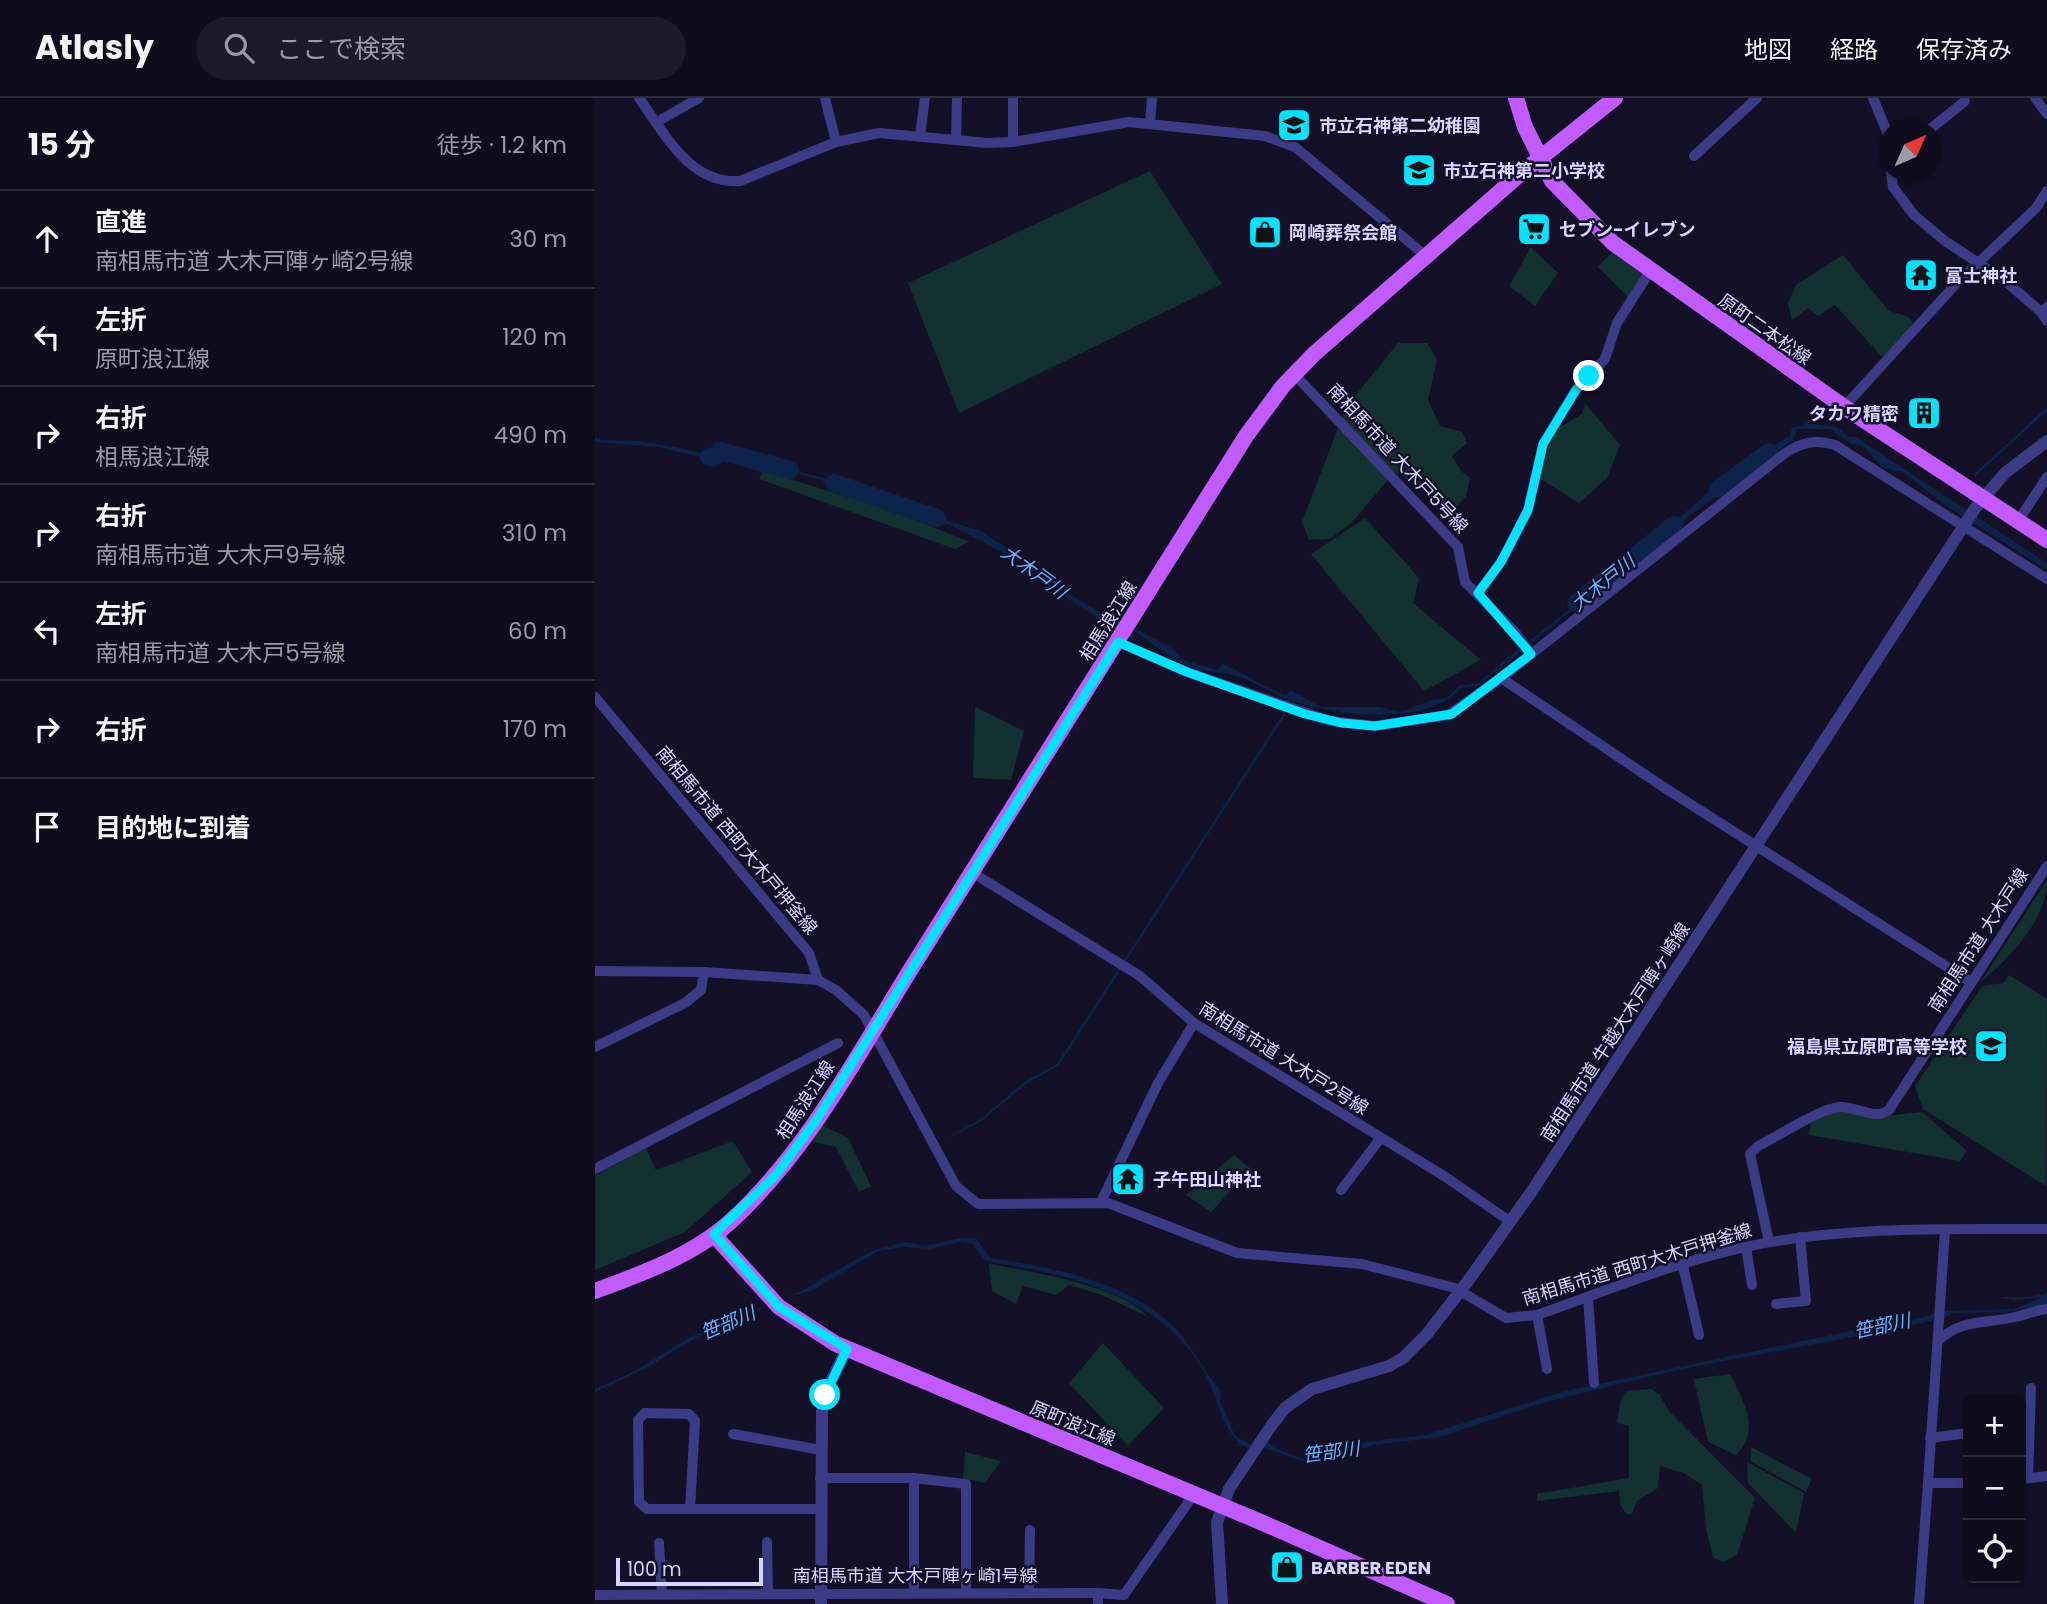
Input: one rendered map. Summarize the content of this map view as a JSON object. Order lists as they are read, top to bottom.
{
  "streets": {
    "main road": ["原町二本松線", "相馬浪江線", "原町浪江線"],
    "street": [
      "南相馬市道 大木戸5号線",
      "南相馬市道 西町大木戸押釜線",
      "南相馬市道 大木戸線",
      "南相馬市道 牛越大木戸陣ヶ崎線",
      "南相馬市道 大木戸2号線",
      "南相馬市道 大木戸陣ヶ崎1号線"
    ]
  },
  "crossings": [
    ["原町二本松線", "相馬浪江線"],
    ["原町二本松線", "南相馬市道 牛越大木戸陣ヶ崎線"],
    ["南相馬市道 大木戸5号線", "相馬浪江線"],
    ["相馬浪江線", "南相馬市道 西町大木戸押釜線"],
    ["相馬浪江線", "南相馬市道 大木戸2号線"],
    ["相馬浪江線", "原町浪江線"],
    ["南相馬市道 西町大木戸押釜線", "南相馬市道 大木戸線"],
    ["南相馬市道 西町大木戸押釜線", "南相馬市道 牛越大木戸陣ヶ崎線"],
    ["南相馬市道 牛越大木戸陣ヶ崎線", "南相馬市道 大木戸2号線"],
    ["南相馬市道 牛越大木戸陣ヶ崎線", "原町浪江線"],
    ["原町浪江線", "南相馬市道 大木戸陣ヶ崎1号線"]
  ],
  "water": ["大木戸川", "笹部川"],
  "places": {
    "school or university": ["市立石神第二幼稚園", "市立石神第二小学校", "福島県立原町高等学校"],
    "supermarket": ["セブン-イレブン"],
    "shop": ["岡崎葬祭会館", "BARBER EDEN"],
    "temple": ["富士神社", "子午田山神社"],
    "building": ["タカワ精密"]
  },
  "scale_bar": "100 m",
  "north": "top right",
  "page": {
    "header": "Atlasly",
    "search": "ここで検索",
    "nav": ["地図", "経路", "保存済み"],
    "heading": ["15 分", "徒歩 · 1.2 km"],
    "list": [
      ["直進", "南相馬市道 大木戸陣ヶ崎2号線", "30 m"],
      ["左折", "原町浪江線", "120 m"],
      ["右折", "相馬浪江線", "490 m"],
      ["右折", "南相馬市道 大木戸9号線", "310 m"],
      ["左折", "南相馬市道 大木戸5号線", "60 m"],
      ["右折", "170 m"],
      "目的地に到着"
    ],
    "map_buttons": ["+", "−"],
    "scale": "100 m"
  }
}
